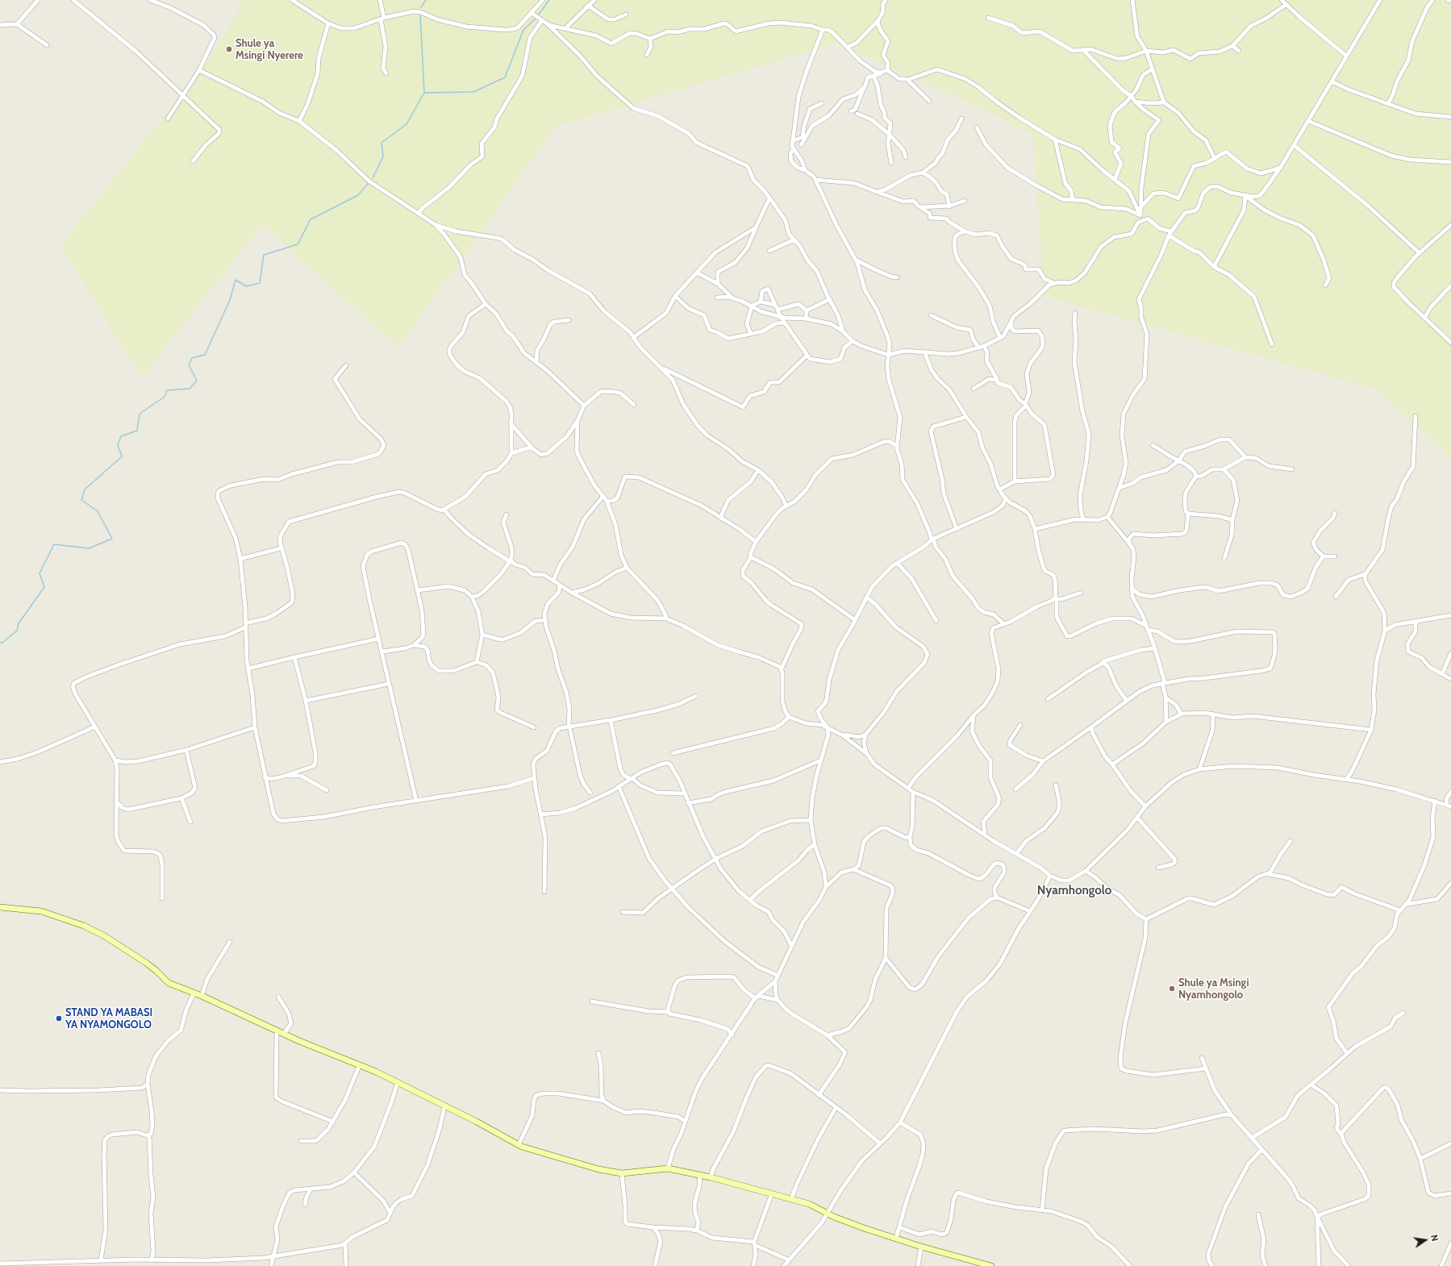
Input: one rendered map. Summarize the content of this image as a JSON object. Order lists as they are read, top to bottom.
{
  "districts": ["Nyamhongolo"],
  "places": ["Shule ya Msingi Nyerere", "Shule ya Msingi Nyamhongolo", "STAND YA MABASI YA NYAMONGOLO"],
  "north": "right"
}
